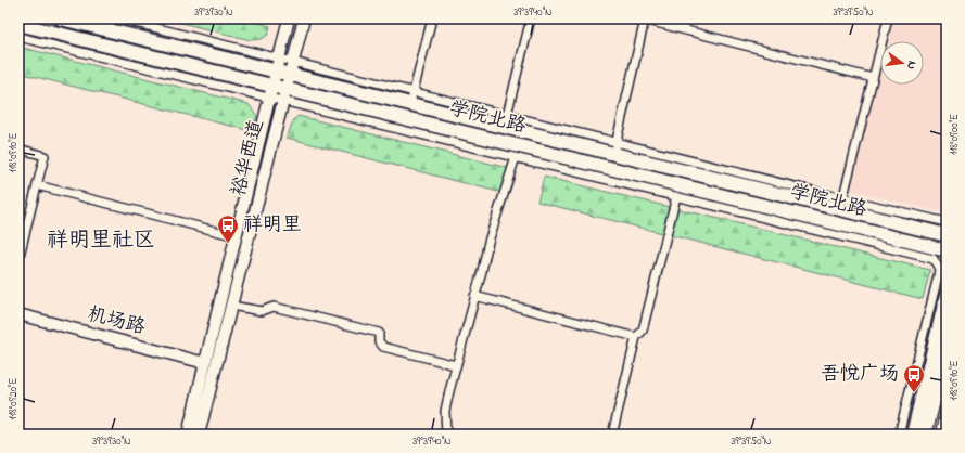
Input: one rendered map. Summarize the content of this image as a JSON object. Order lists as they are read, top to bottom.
{
  "streets": {
    "main road": ["学院北路", "裕华西道", "机场路"]
  },
  "crossings": [
    ["学院北路", "裕华西道"],
    ["裕华西道", "机场路"]
  ],
  "districts": ["祥明里社区"],
  "places": {
    "bus stop": ["祥明里", "吾悦广场"]
  },
  "north": "right",
  "coordinates": [
    "39°39'30\"N",
    "39°39'40\"N",
    "39°39'50\"N",
    "118°09'00\"E",
    "118°09'10\"E",
    "118°09'20\"E"
  ]
}
